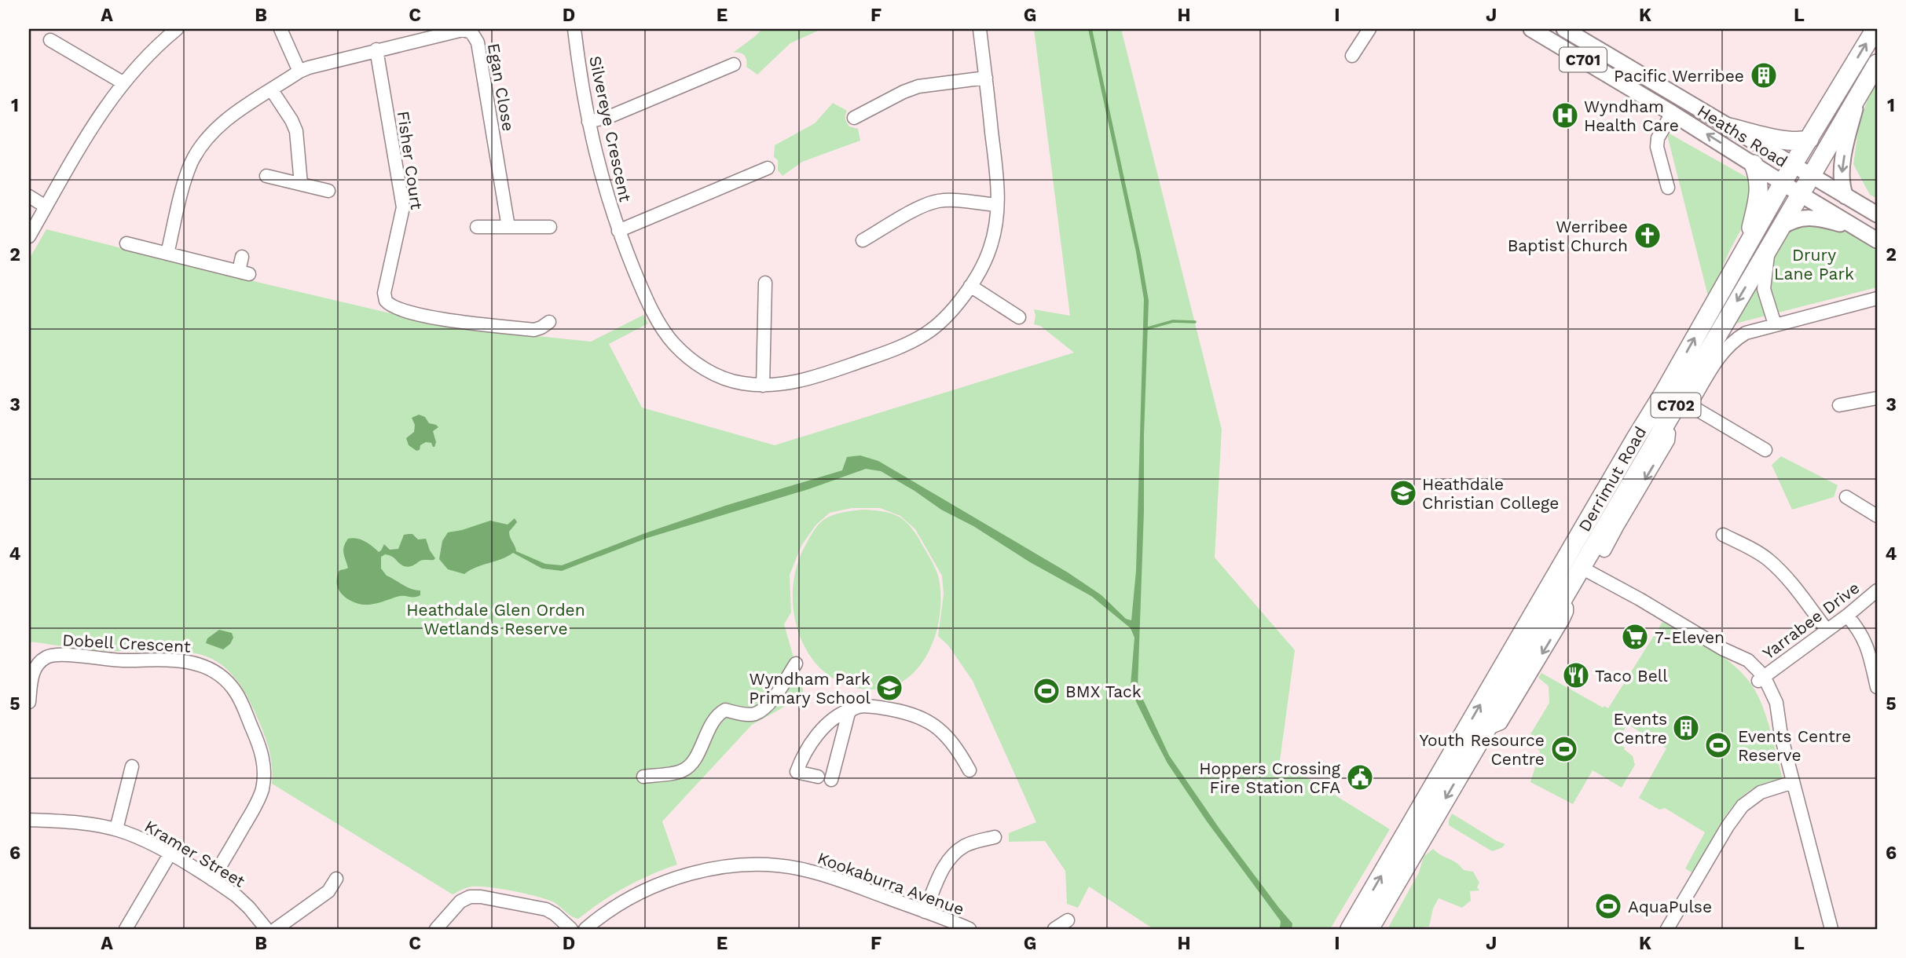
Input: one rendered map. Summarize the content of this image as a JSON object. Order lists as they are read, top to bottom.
{
  "streets": {
    "highway": ["C702", "Derrimut Road"],
    "main road": ["C701", "Heaths Road"],
    "street": [
      "Egan Close",
      "Silvereye Crescent",
      "Fisher Court",
      "Yarrabee Drive",
      "Dobell Crescent",
      "Kramer Street",
      "Kookaburra Avenue"
    ]
  },
  "crossings": [
    ["Egan Close", "Fisher Court"],
    ["Heaths Road", "Derrimut Road"],
    ["Dobell Crescent", "Kramer Street"]
  ],
  "parks": ["Drury Lane Park", "Heathdale Glen Orden Wetlands Reserve"],
  "places": {
    "building": ["Pacific Werribee", "Events Centre"],
    "hospital": ["Wyndham Health Care"],
    "church": ["Werribee Baptist Church"],
    "school or university": ["Heathdale Christian College", "Wyndham Park Primary School"],
    "supermarket": ["7-Eleven"],
    "restaurant": ["Taco Bell"],
    "sports": [
      "BMX Tack",
      "Events Centre Reserve",
      "Youth Resource Centre",
      "AquaPulse"
    ],
    "public building": ["Hoppers Crossing Fire Station CFA"]
  },
  "grid": {
    "columns": [
      "A",
      "B",
      "C",
      "D",
      "E",
      "F",
      "G",
      "H",
      "I",
      "J",
      "K",
      "L"
    ],
    "rows": [
      "1",
      "2",
      "3",
      "4",
      "5",
      "6"
    ]
  }
}
